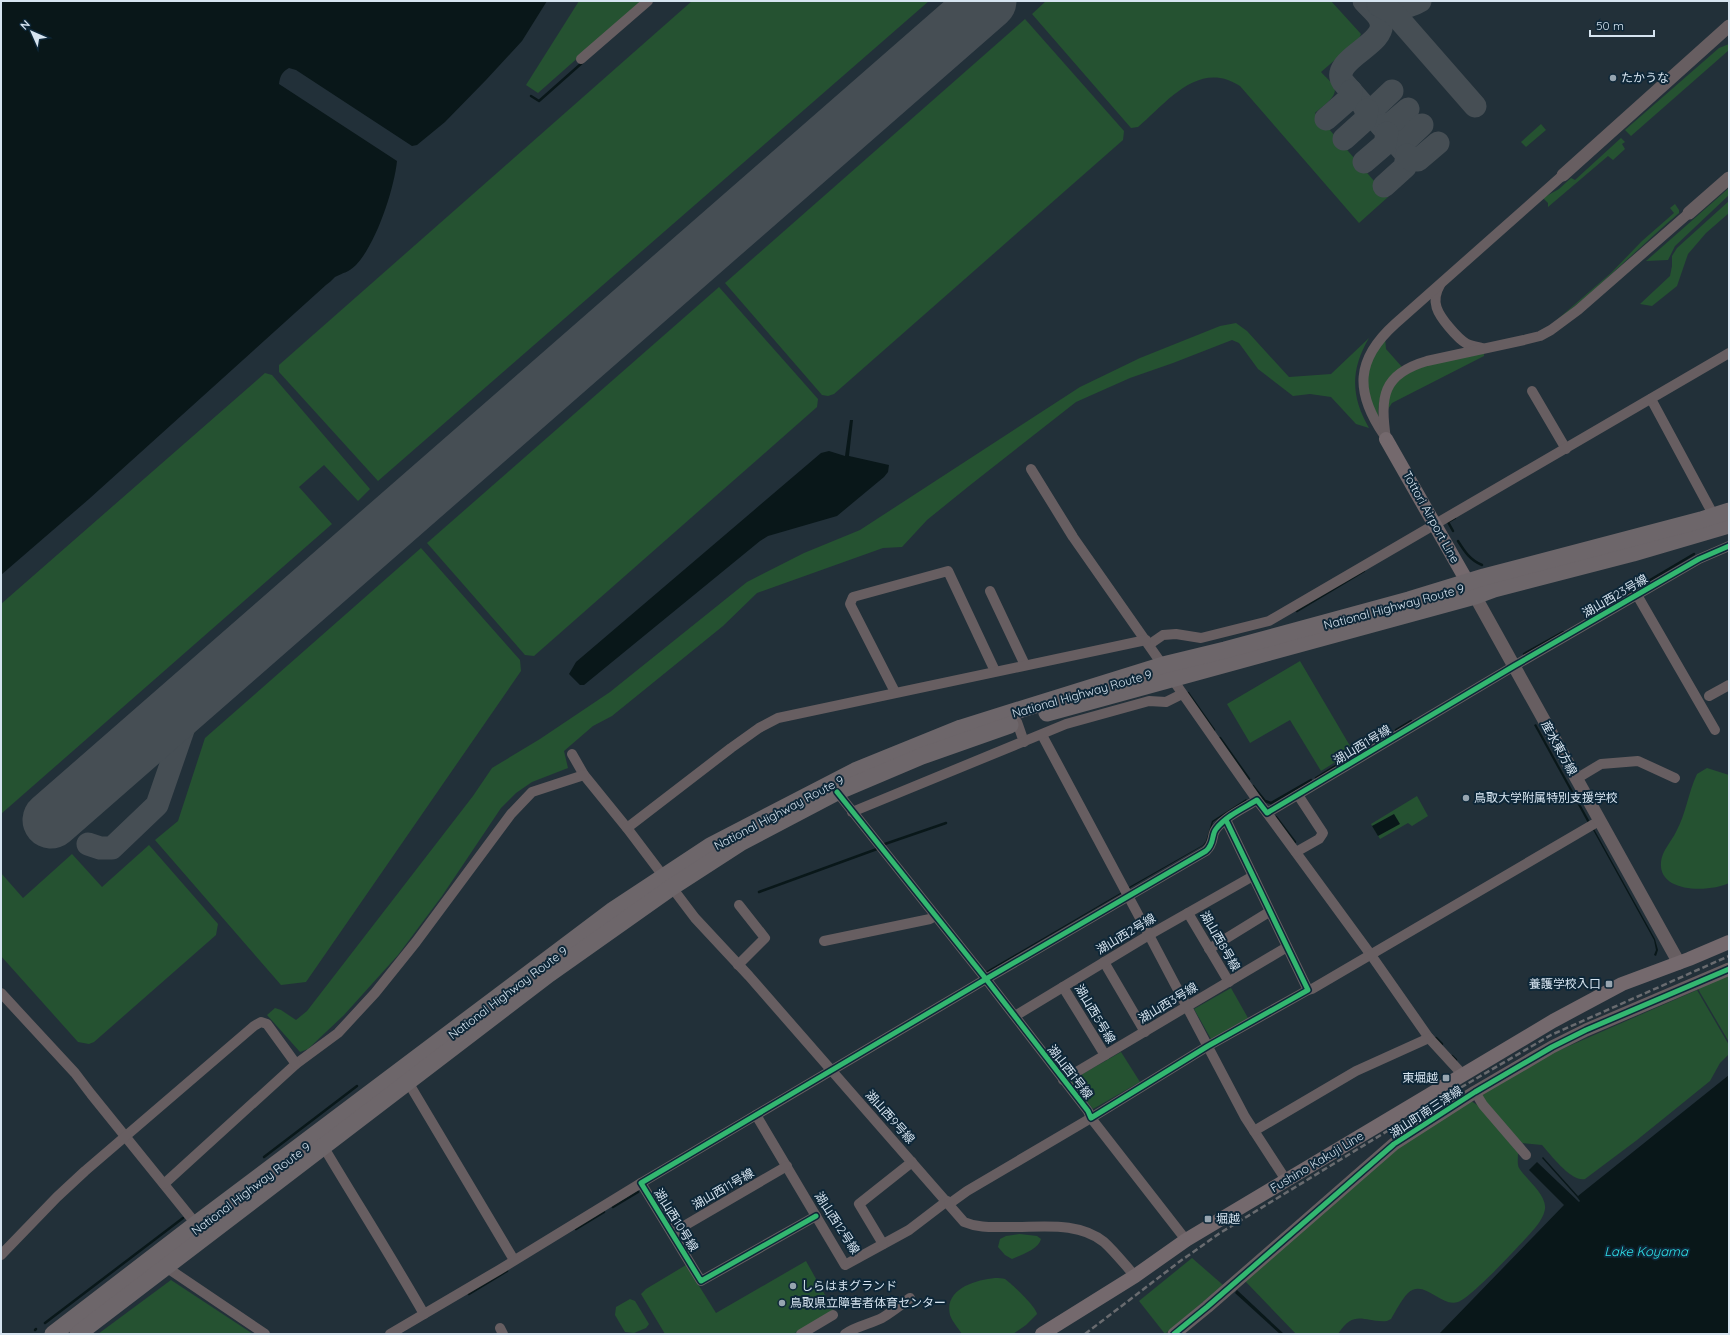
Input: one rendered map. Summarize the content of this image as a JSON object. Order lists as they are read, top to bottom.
{
  "streets": {
    "highway": ["National Highway Route 9"],
    "main road": ["Tottori Airport Line", "Fushino Kakuji Line"],
    "street": [
      "湖山西23号線",
      "湖山西1号線",
      "産水東方線",
      "湖山西2号線",
      "湖山西8号線",
      "湖山西3号線",
      "湖山西5号線",
      "湖山町南三津線",
      "湖山西9号線",
      "湖山西11号線",
      "湖山西10号線",
      "湖山西12号線"
    ]
  },
  "crossings": [
    ["Tottori Airport Line", "National Highway Route 9"],
    ["Tottori Airport Line", "産水東方線"],
    ["湖山西23号線", "湖山西1号線"],
    ["湖山西23号線", "産水東方線"],
    ["National Highway Route 9", "湖山西1号線"],
    ["National Highway Route 9", "産水東方線"],
    ["National Highway Route 9", "湖山西9号線"],
    ["湖山西1号線", "産水東方線"],
    ["湖山西1号線", "湖山西2号線"],
    ["湖山西1号線", "湖山西3号線"],
    ["湖山西1号線", "湖山西10号線"],
    ["湖山西1号線", "湖山西12号線"],
    ["産水東方線", "Fushino Kakuji Line"],
    ["湖山西2号線", "湖山西8号線"],
    ["湖山西2号線", "湖山西5号線"],
    ["湖山西8号線", "湖山西3号線"],
    ["湖山西3号線", "湖山西5号線"],
    ["湖山西9号線", "Fushino Kakuji Line"],
    ["湖山西9号線", "湖山西10号線"],
    ["湖山西9号線", "湖山西12号線"],
    ["湖山西11号線", "湖山西10号線"],
    ["湖山西11号線", "湖山西12号線"],
    ["湖山西10号線", "湖山西12号線"]
  ],
  "water": ["Lake Koyama"],
  "places": {
    "other": [
      "たかうな",
      "鳥取大学附属特別支援学校",
      "しらはまグランド",
      "鳥取県立障害者体育センター"
    ],
    "transit": ["養護学校入口", "東堀越", "堀越"]
  },
  "scale_bar": "50 m",
  "north": "top left"
}
